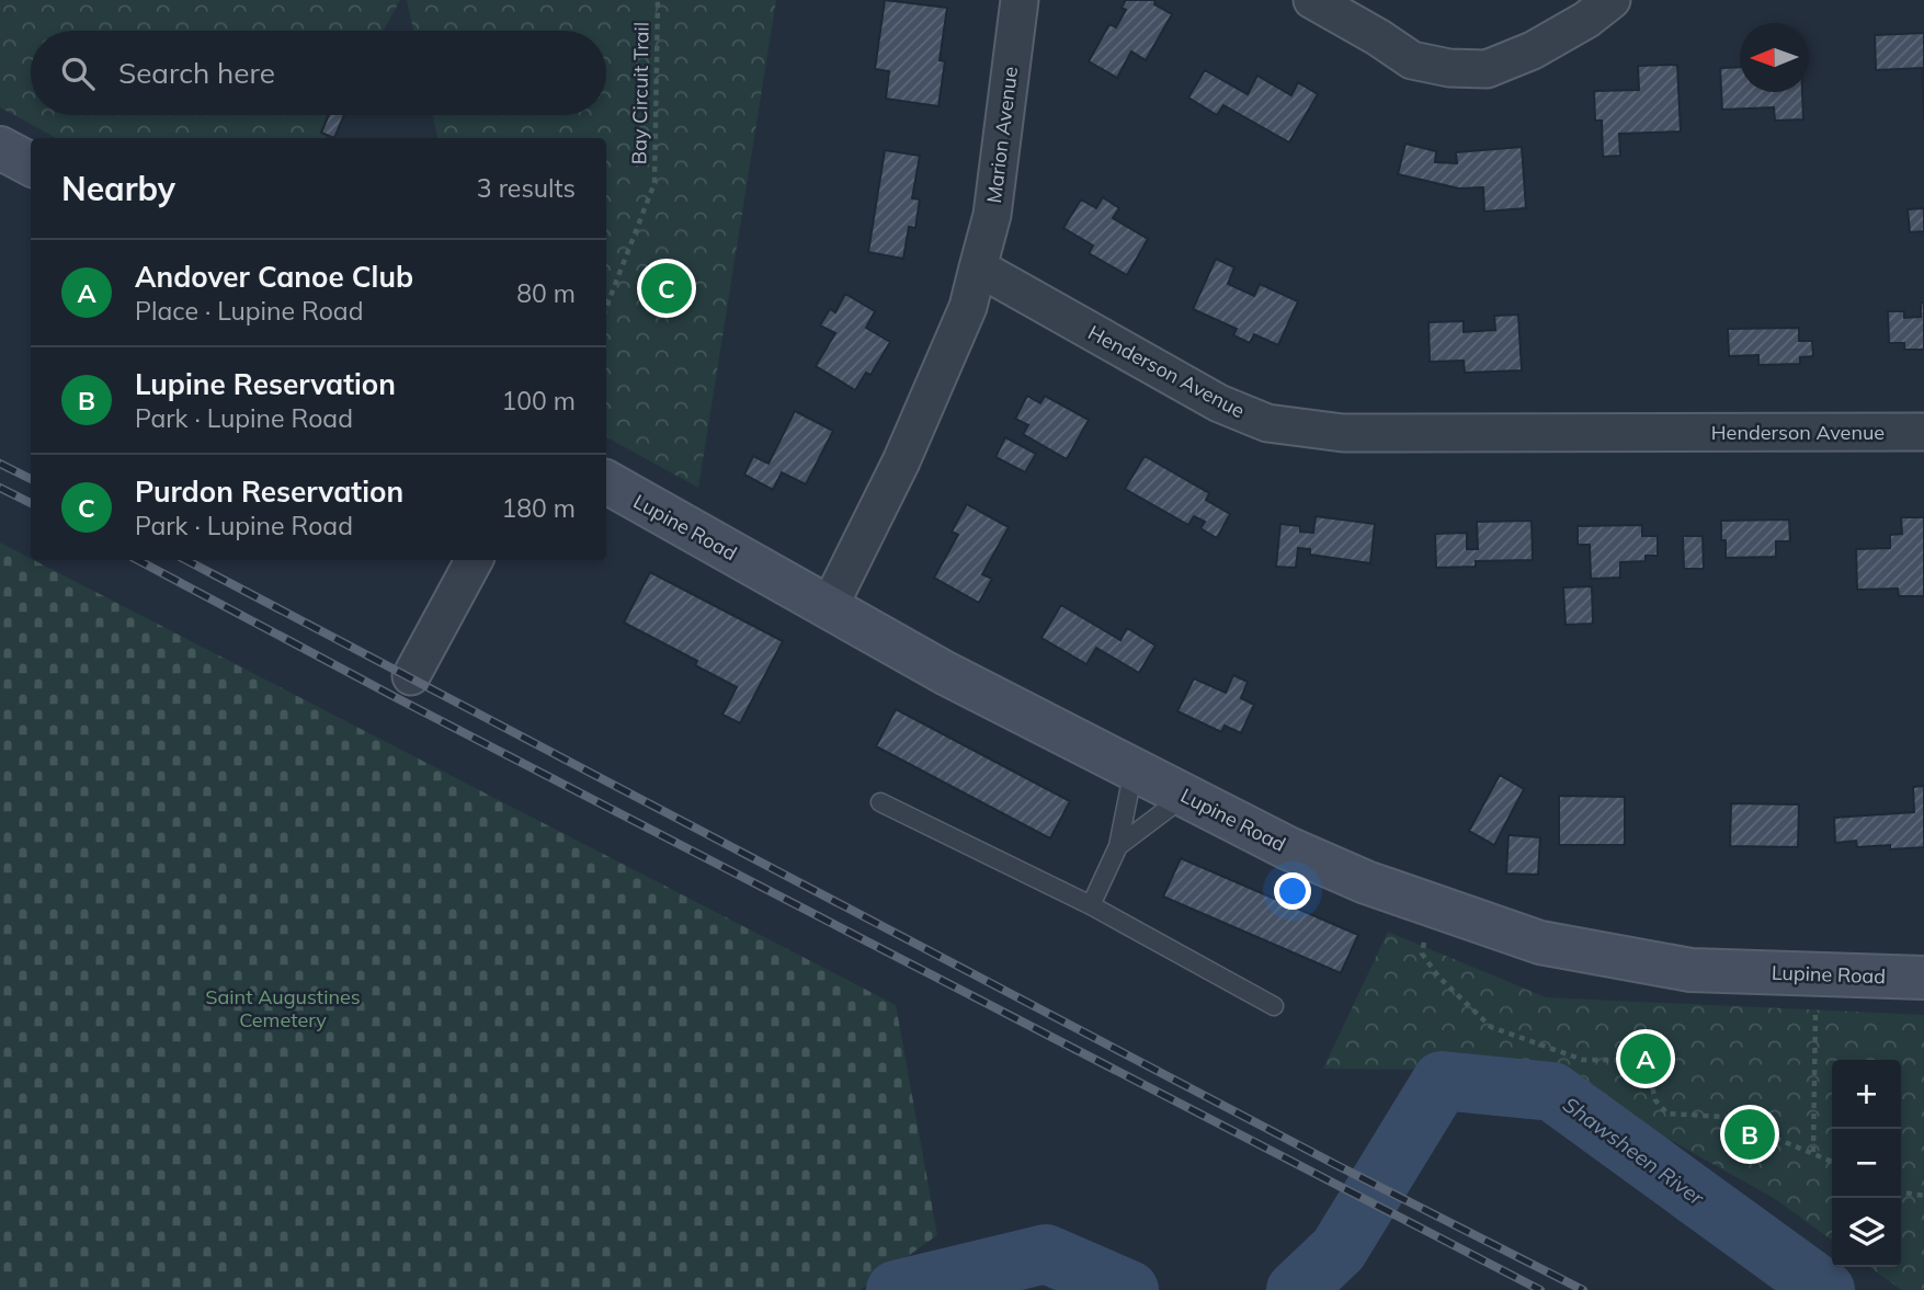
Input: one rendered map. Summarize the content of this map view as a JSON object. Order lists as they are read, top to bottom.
{
  "streets": {
    "street": ["Marion Avenue", "Henderson Avenue", "Lupine Road"],
    "path": ["Bay Circuit Trail"]
  },
  "crossings": [
    ["Marion Avenue", "Henderson Avenue"]
  ],
  "water": ["Shawsheen River"],
  "parks": ["Saint Augustines Cemetery"],
  "north": "left",
  "page": {
    "search": "Search here",
    "heading": ["Nearby", "3 results"],
    "list": [
      {
        "mark": "A",
        "name": "Andover Canoe Club",
        "note": "Place · Lupine Road",
        "value": "80 m"
      },
      {
        "mark": "B",
        "name": "Lupine Reservation",
        "note": "Park · Lupine Road",
        "value": "100 m"
      },
      {
        "mark": "C",
        "name": "Purdon Reservation",
        "note": "Park · Lupine Road",
        "value": "180 m"
      }
    ],
    "pins": ["C", "A", "B"],
    "map_buttons": ["+", "−"]
  }
}
